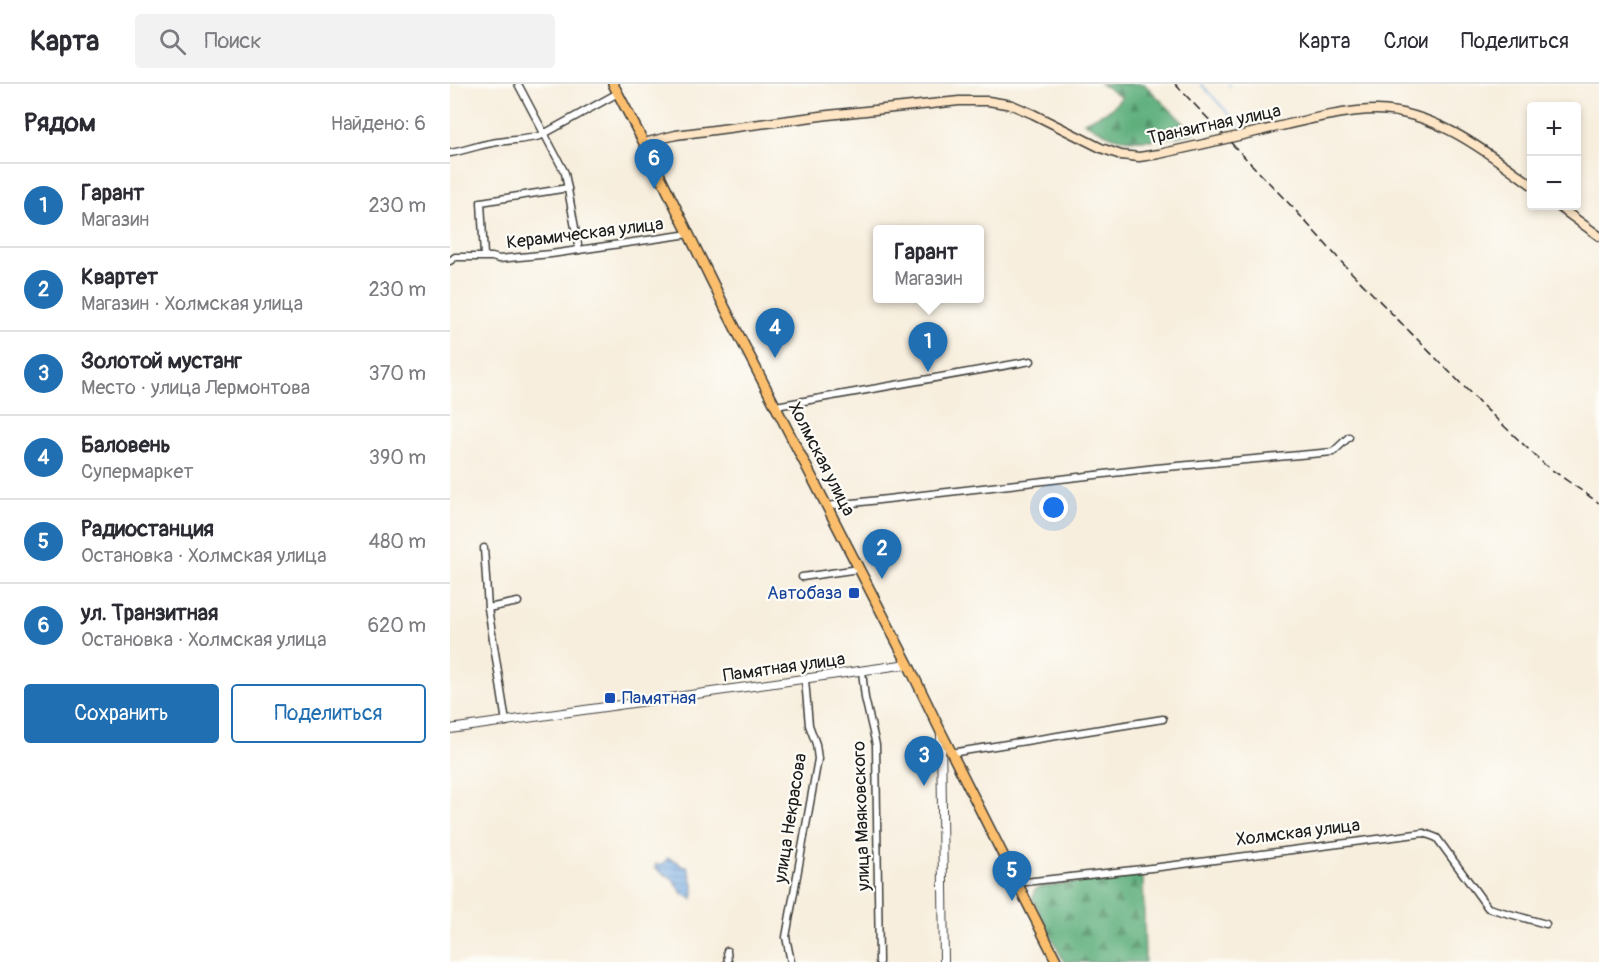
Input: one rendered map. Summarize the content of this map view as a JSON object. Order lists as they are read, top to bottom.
{
  "streets": {
    "main road": ["Транзитная улица", "Холмская улица"],
    "street": [
      "Керамическая улица",
      "Памятная улица",
      "улица Маяковского",
      "улица Некрасова"
    ]
  },
  "crossings": [
    ["Транзитная улица", "Холмская улица"],
    ["Керамическая улица", "Холмская улица"],
    ["Холмская улица", "Памятная улица"],
    ["Памятная улица", "улица Маяковского"],
    ["Памятная улица", "улица Некрасова"]
  ],
  "places": {
    "transit": ["Автобаза", "Памятная"]
  },
  "page": {
    "header": "Карта",
    "search": "Поиск",
    "nav": ["Карта", "Слои", "Поделиться"],
    "heading": ["Рядом", "Найдено: 6"],
    "map_buttons": ["+", "−"],
    "pins": [
      "6",
      "4",
      "1",
      "2",
      "3",
      "5"
    ],
    "list": [
      {
        "mark": "1",
        "name": "Гарант",
        "note": "Магазин",
        "value": "230 m"
      },
      {
        "mark": "2",
        "name": "Квартет",
        "note": "Магазин · Холмская улица",
        "value": "230 m"
      },
      {
        "mark": "3",
        "name": "Золотой мустанг",
        "note": "Место · улица Лермонтова",
        "value": "370 m"
      },
      {
        "mark": "4",
        "name": "Баловень",
        "note": "Супермаркет",
        "value": "390 m"
      },
      {
        "mark": "5",
        "name": "Радиостанция",
        "note": "Остановка · Холмская улица",
        "value": "480 m"
      },
      {
        "mark": "6",
        "name": "ул. Транзитная",
        "note": "Остановка · Холмская улица",
        "value": "620 m"
      }
    ],
    "popup": ["Гарант", "Магазин"],
    "buttons": ["Сохранить", "Поделиться"]
  }
}
